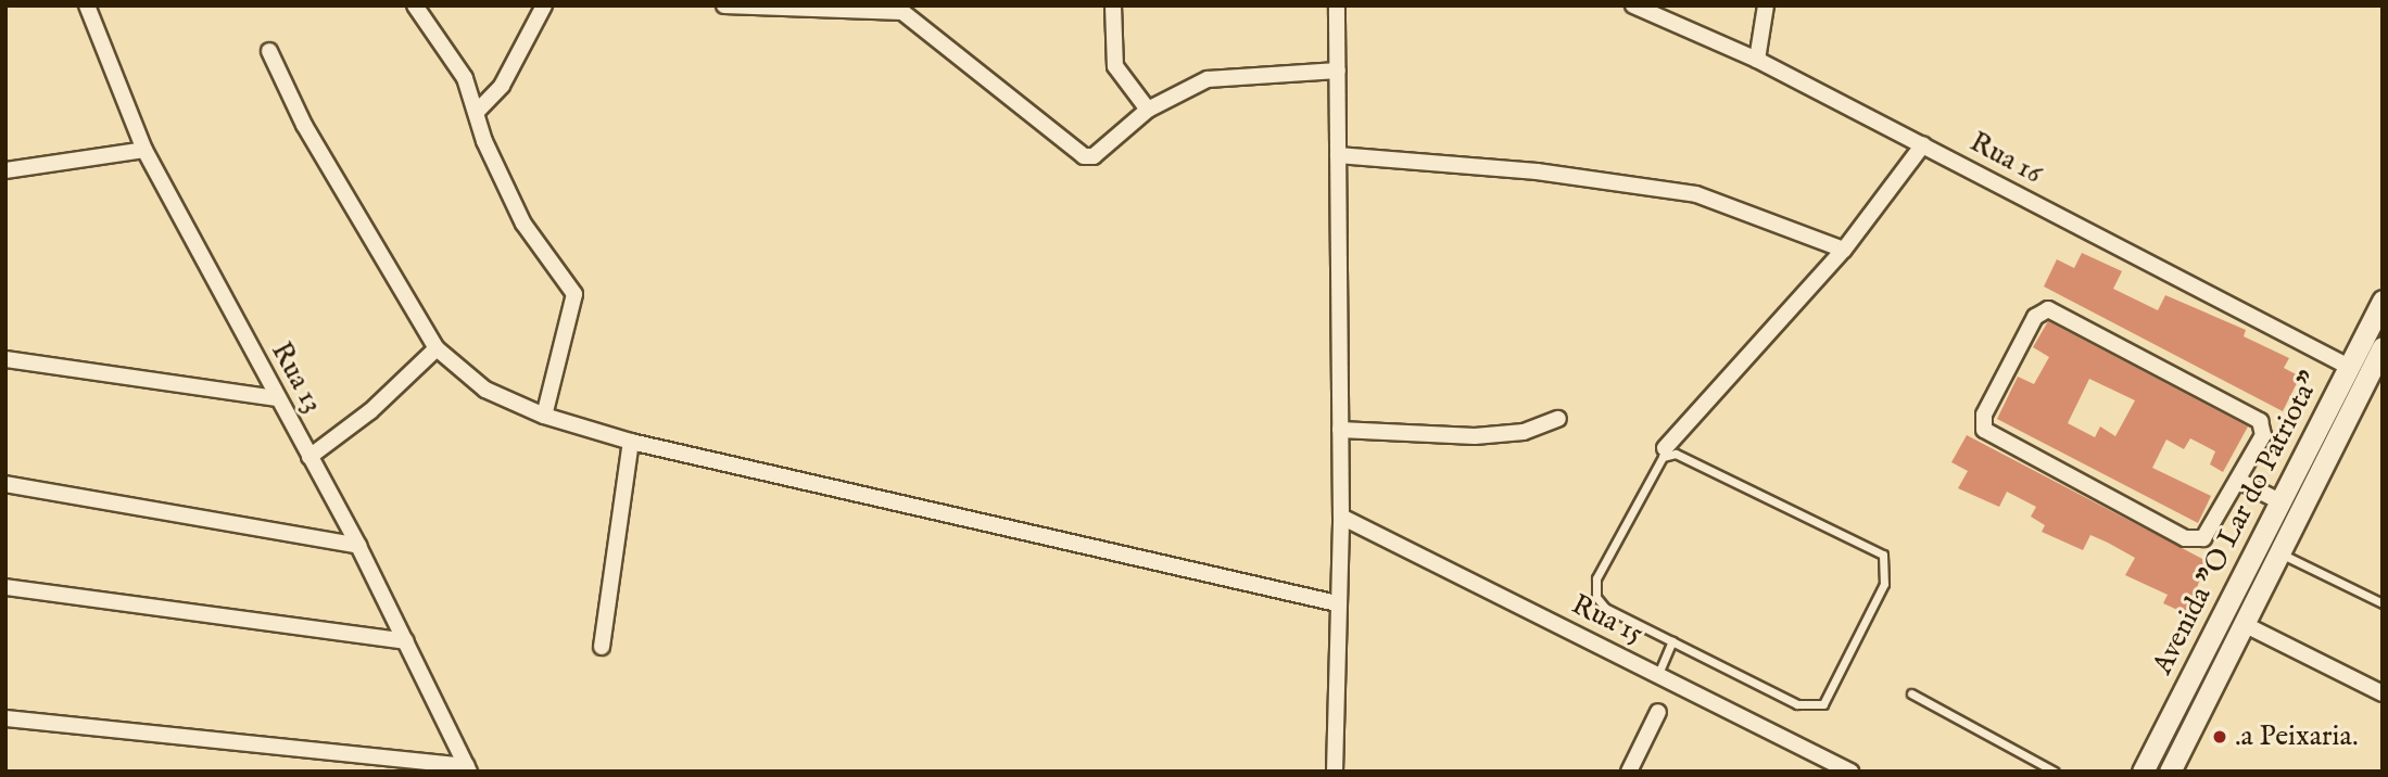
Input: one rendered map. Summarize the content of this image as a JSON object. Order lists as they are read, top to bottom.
{
  "streets": {
    "main road": ["Avenida \"O Lar do Patriota\""],
    "street": ["Rua 16", "Rua 13", "Rua 15"]
  },
  "crossings": [
    ["Rua 16", "Avenida \"O Lar do Patriota\""]
  ],
  "places": [".a Peixaria."]
}
